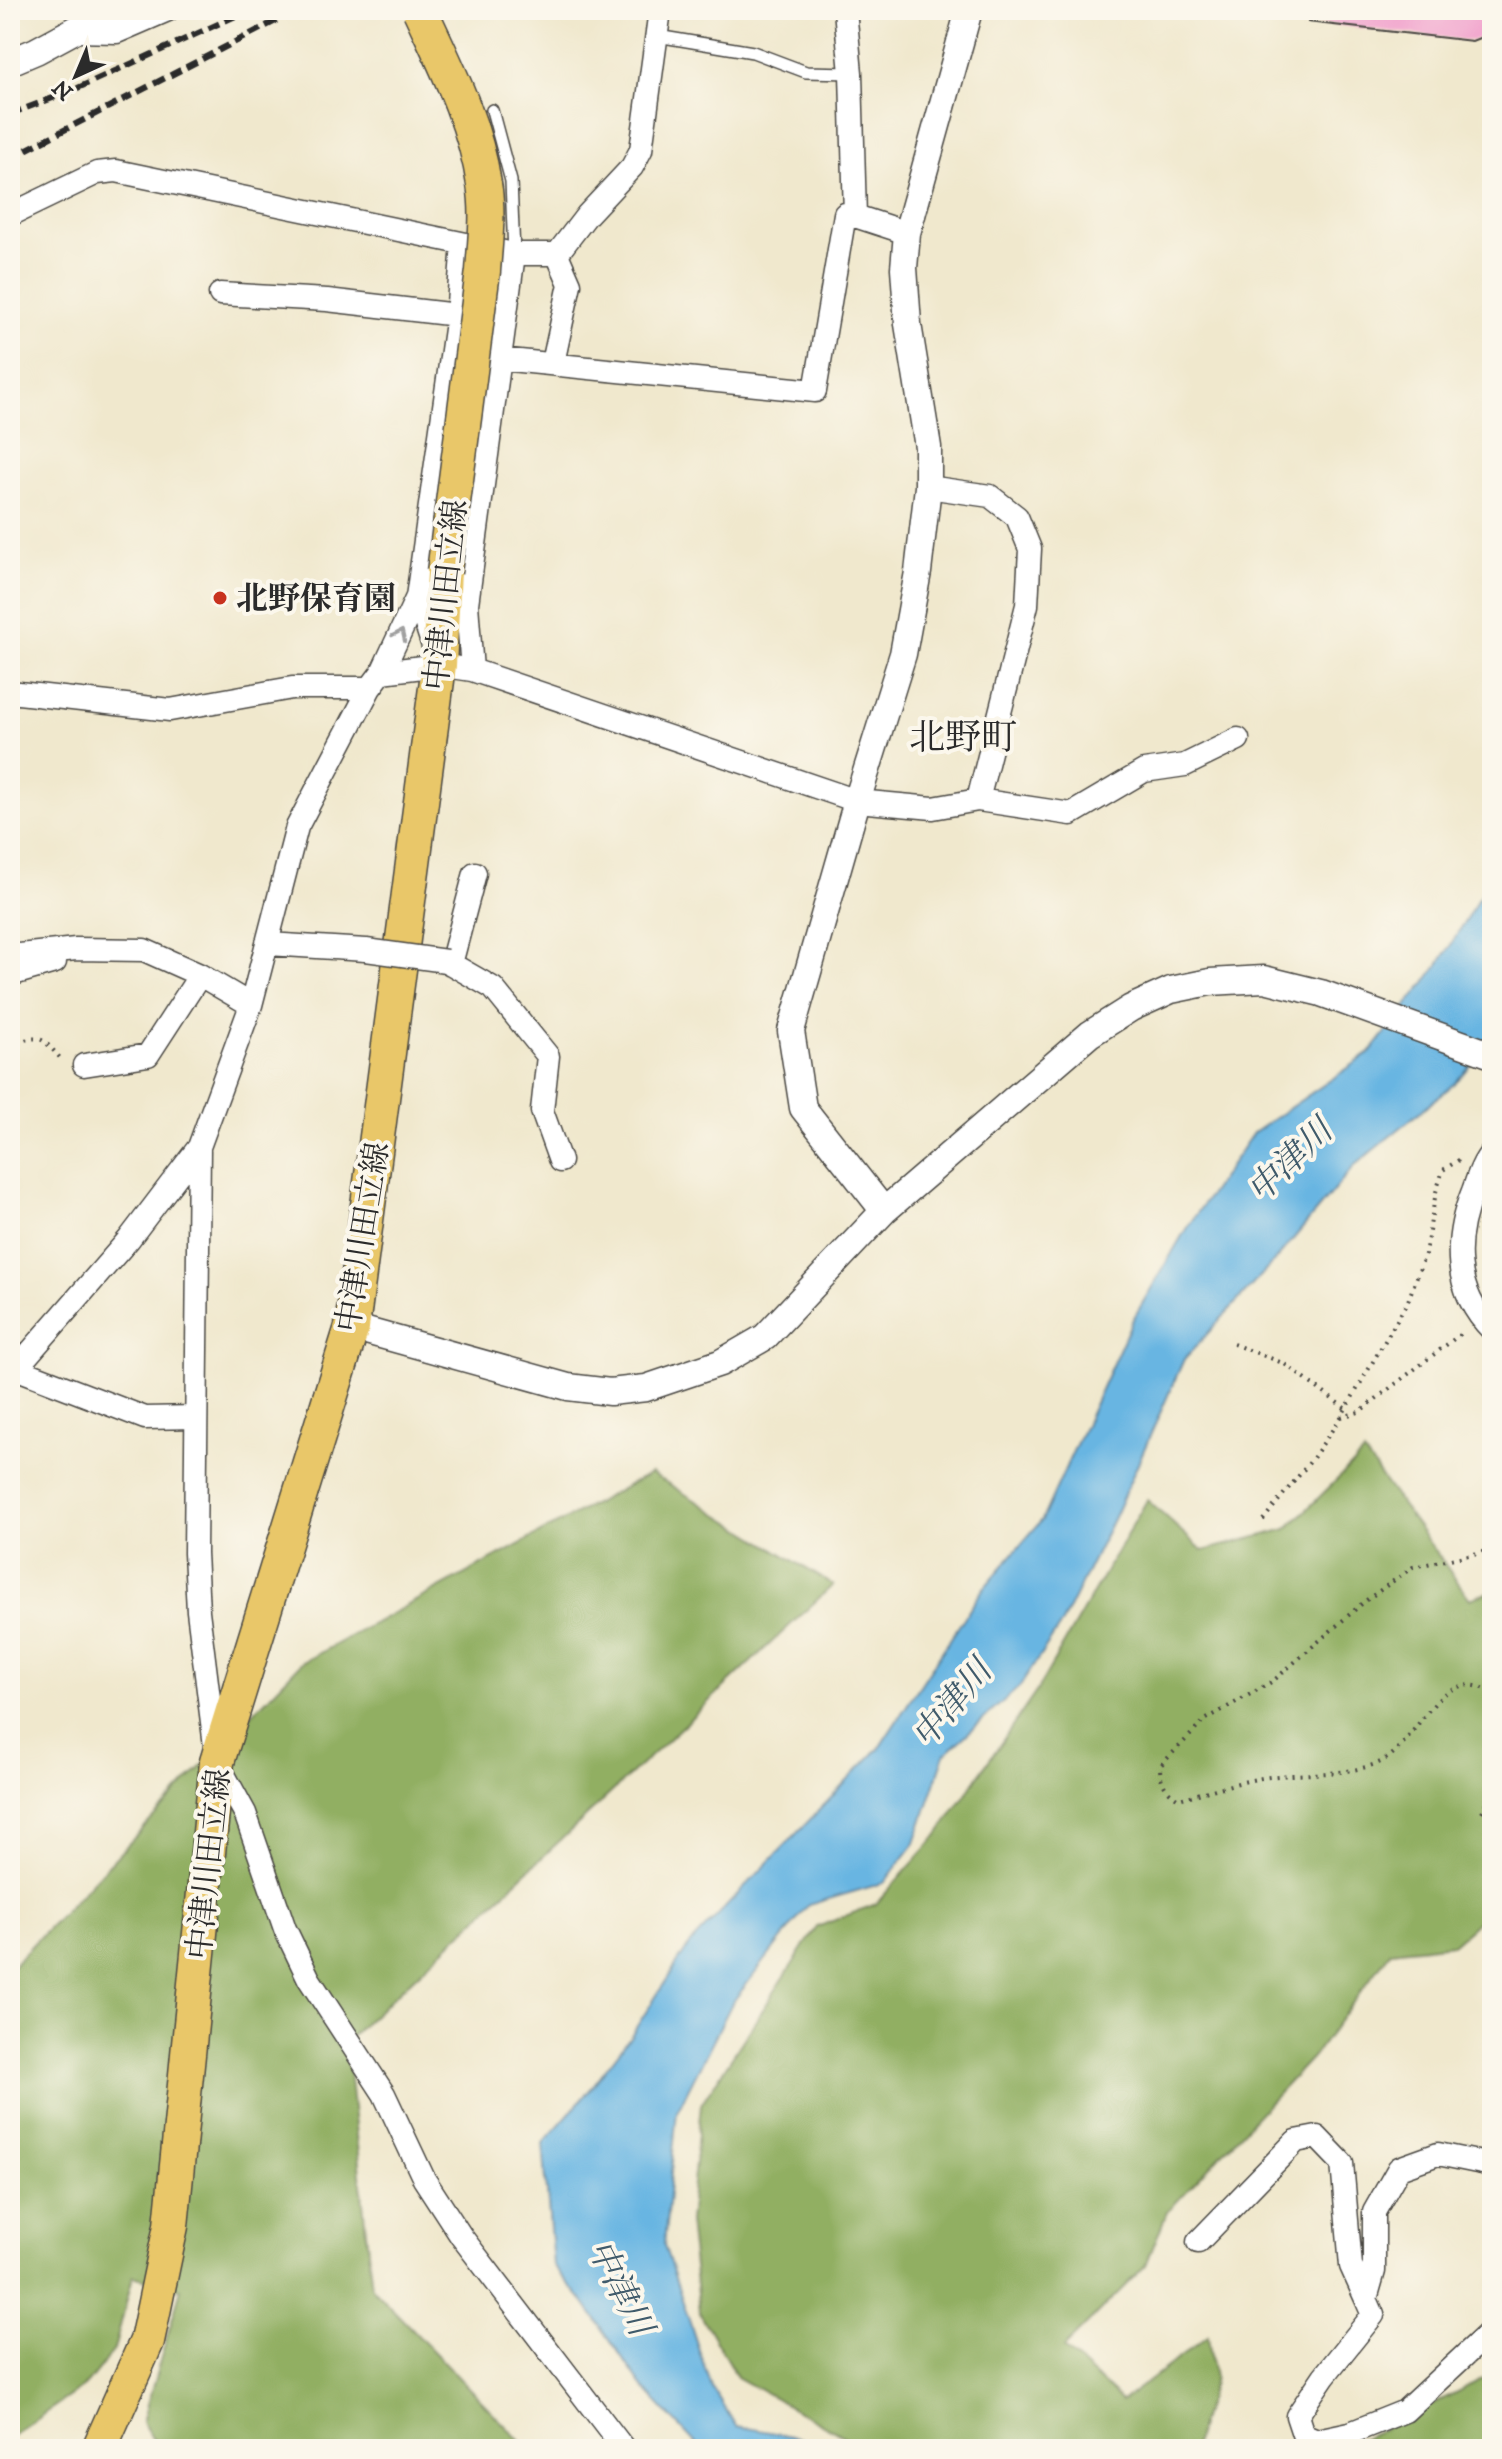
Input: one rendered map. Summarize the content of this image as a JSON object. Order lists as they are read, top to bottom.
{
  "streets": {
    "main road": ["中津川田立線"]
  },
  "districts": ["北野町"],
  "water": ["中津川"],
  "places": ["北野保育園"],
  "north": "bottom left"
}
